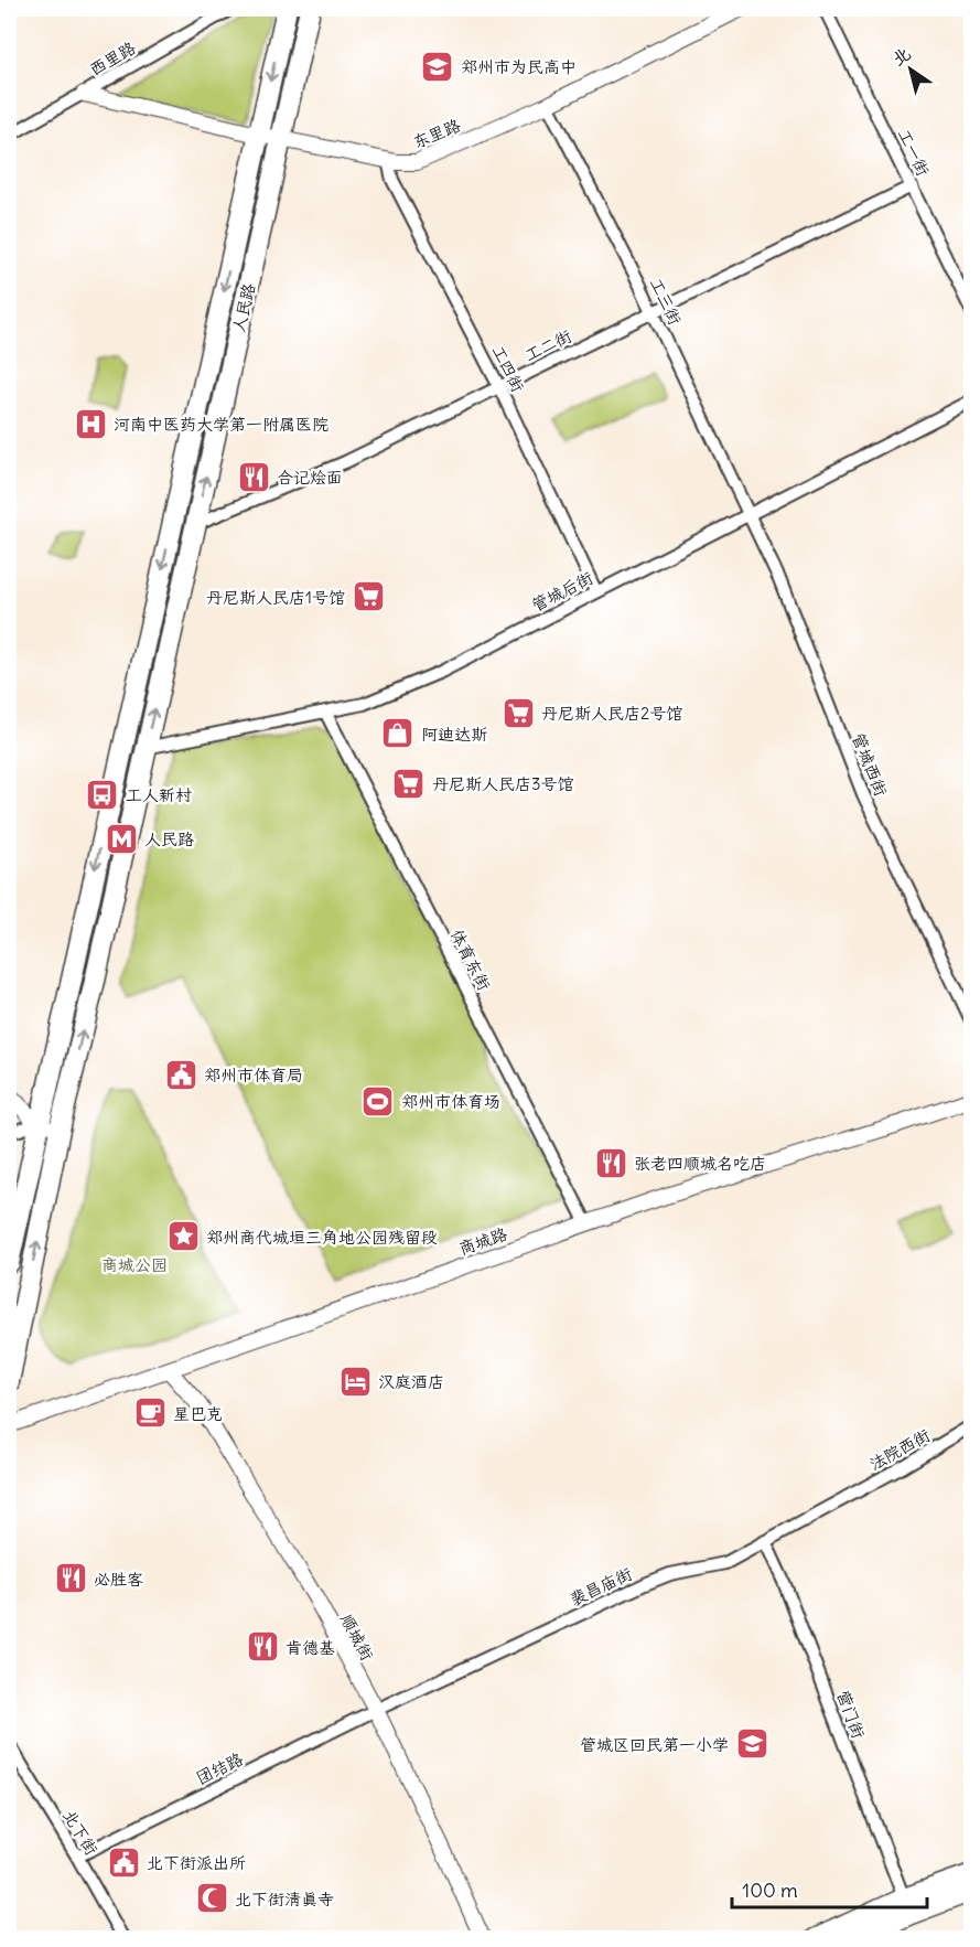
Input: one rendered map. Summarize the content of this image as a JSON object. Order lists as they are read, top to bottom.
{
  "streets": {
    "main road": ["人民路"],
    "street": [
      "西里路",
      "东里路",
      "工一街",
      "工三街",
      "工二街",
      "工四街",
      "管城后街",
      "管城西街",
      "体育东街",
      "商城路",
      "法院西街",
      "裴昌庙街",
      "顺城街",
      "营门街",
      "团结路",
      "北下街"
    ]
  },
  "crossings": [
    ["西里路", "东里路"],
    ["东里路", "工三街"],
    ["东里路", "人民路"],
    ["东里路", "工四街"],
    ["工一街", "工二街"],
    ["工三街", "工二街"],
    ["工三街", "管城后街"],
    ["工三街", "管城西街"],
    ["人民路", "工二街"],
    ["人民路", "管城后街"],
    ["工二街", "工四街"],
    ["工四街", "管城后街"],
    ["管城后街", "管城西街"],
    ["管城后街", "体育东街"],
    ["体育东街", "商城路"],
    ["商城路", "顺城街"],
    ["法院西街", "裴昌庙街"],
    ["裴昌庙街", "顺城街"],
    ["裴昌庙街", "营门街"],
    ["裴昌庙街", "团结路"],
    ["顺城街", "团结路"],
    ["团结路", "北下街"]
  ],
  "parks": ["商城公园"],
  "places": {
    "school or university": ["郑州市为民高中", "管城区回民第一小学"],
    "hospital": ["河南中医药大学第一附属医院"],
    "restaurant": [
      "合记烩面",
      "张老四顺城名吃店",
      "必胜客",
      "肯德基"
    ],
    "supermarket": ["丹尼斯人民店1号馆", "丹尼斯人民店2号馆", "丹尼斯人民店3号馆"],
    "shop": ["阿迪达斯"],
    "bus stop": ["工人新村"],
    "metro station": ["人民路"],
    "public building": ["郑州市体育局", "北下街派出所"],
    "sports": ["郑州市体育场"],
    "place": ["郑州商代城垣三角地公园残留段"],
    "hotel": ["汉庭酒店"],
    "cafe": ["星巴克"],
    "mosque": ["北下街清真寺"]
  },
  "scale_bar": "100 m",
  "north": "top left"
}
